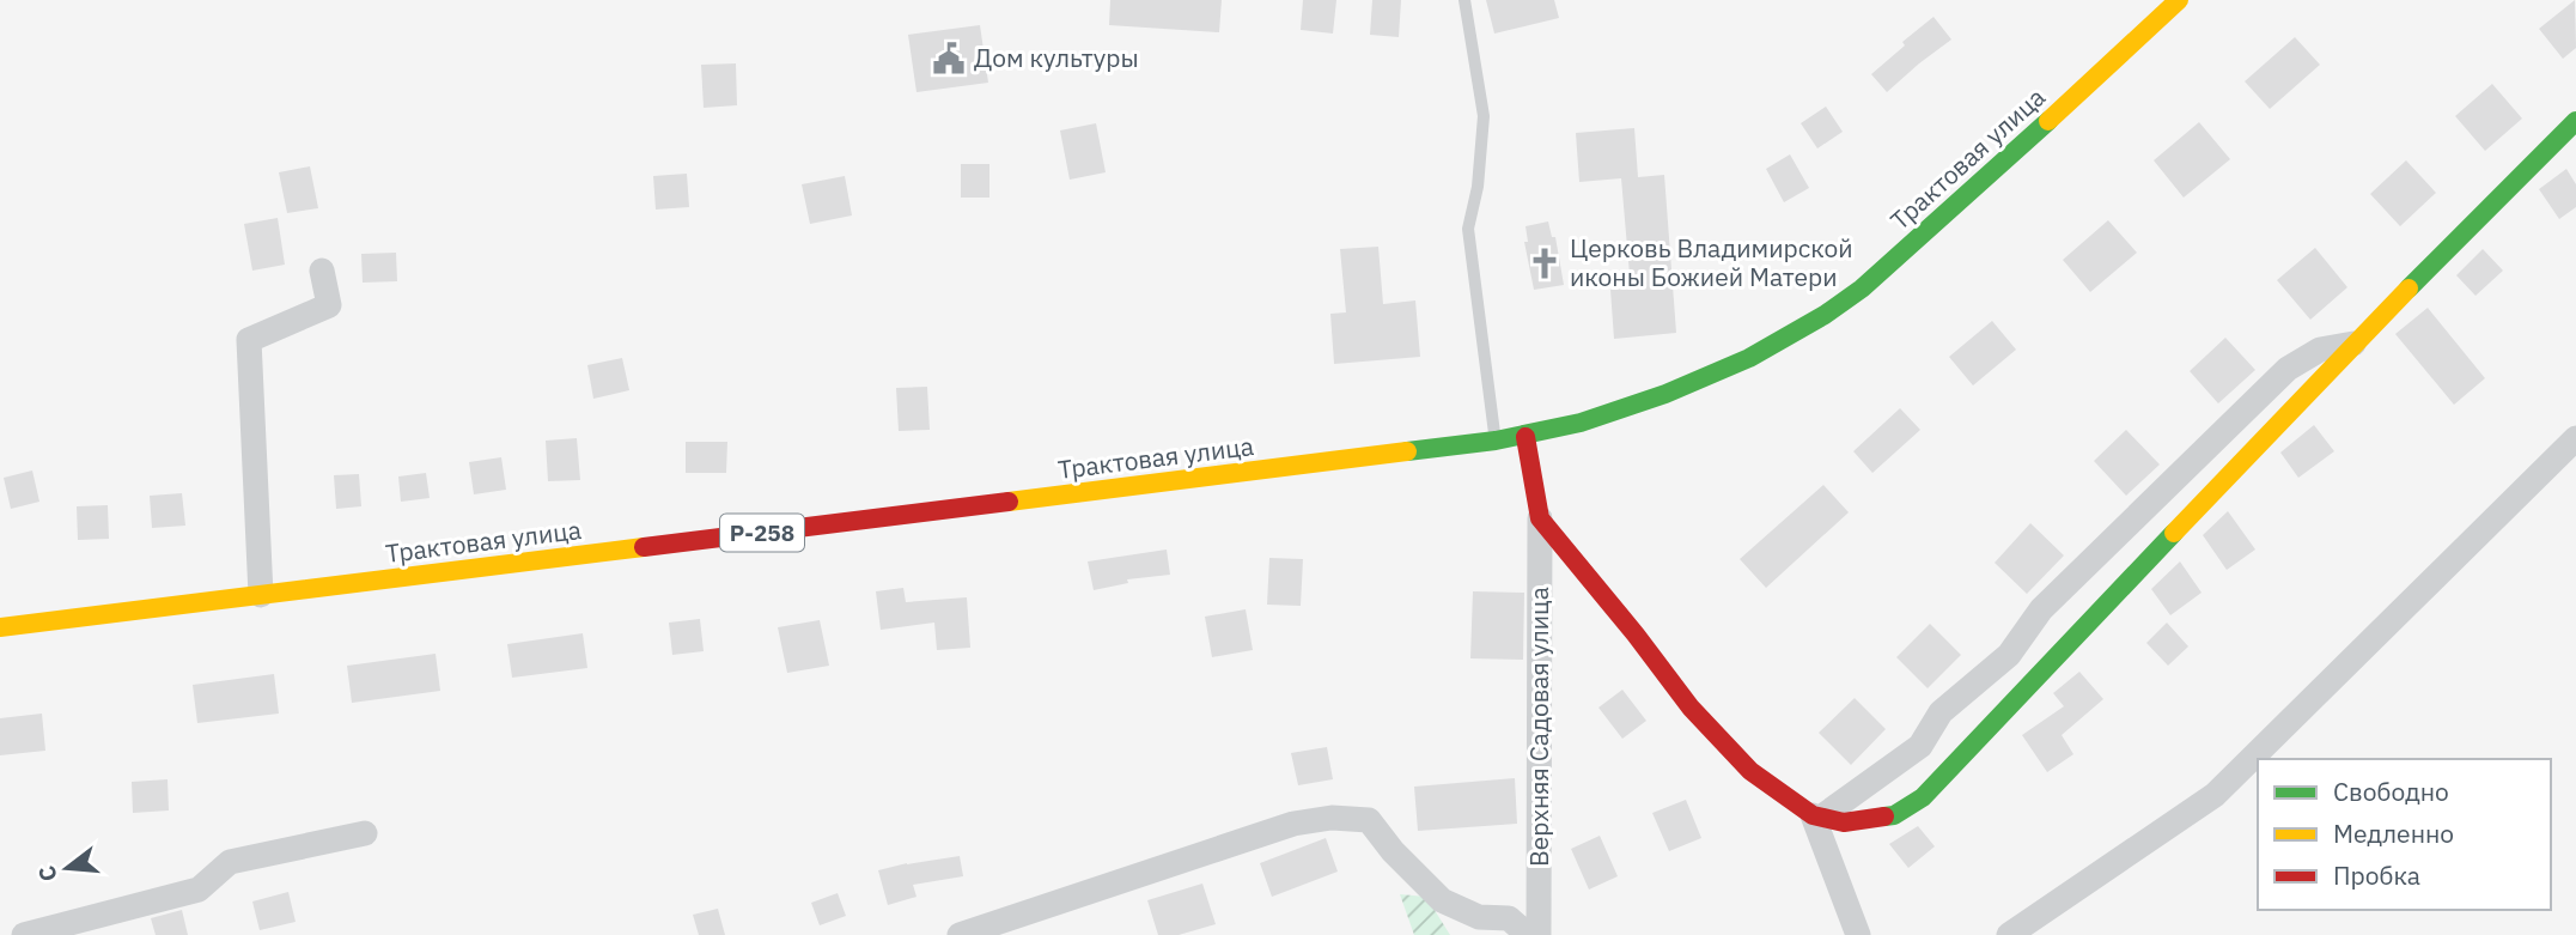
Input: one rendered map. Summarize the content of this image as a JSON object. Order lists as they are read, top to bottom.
{
  "streets": {
    "main road": ["Трактовая улица", "Р-258"],
    "street": ["Верхняя Садовая улица"]
  },
  "places": {
    "public building": ["Дом культуры"],
    "church": ["Церковь Владимирской иконы Божией Матери"]
  },
  "legend": ["Свободно", "Медленно", "Пробка"],
  "north": "left"
}
